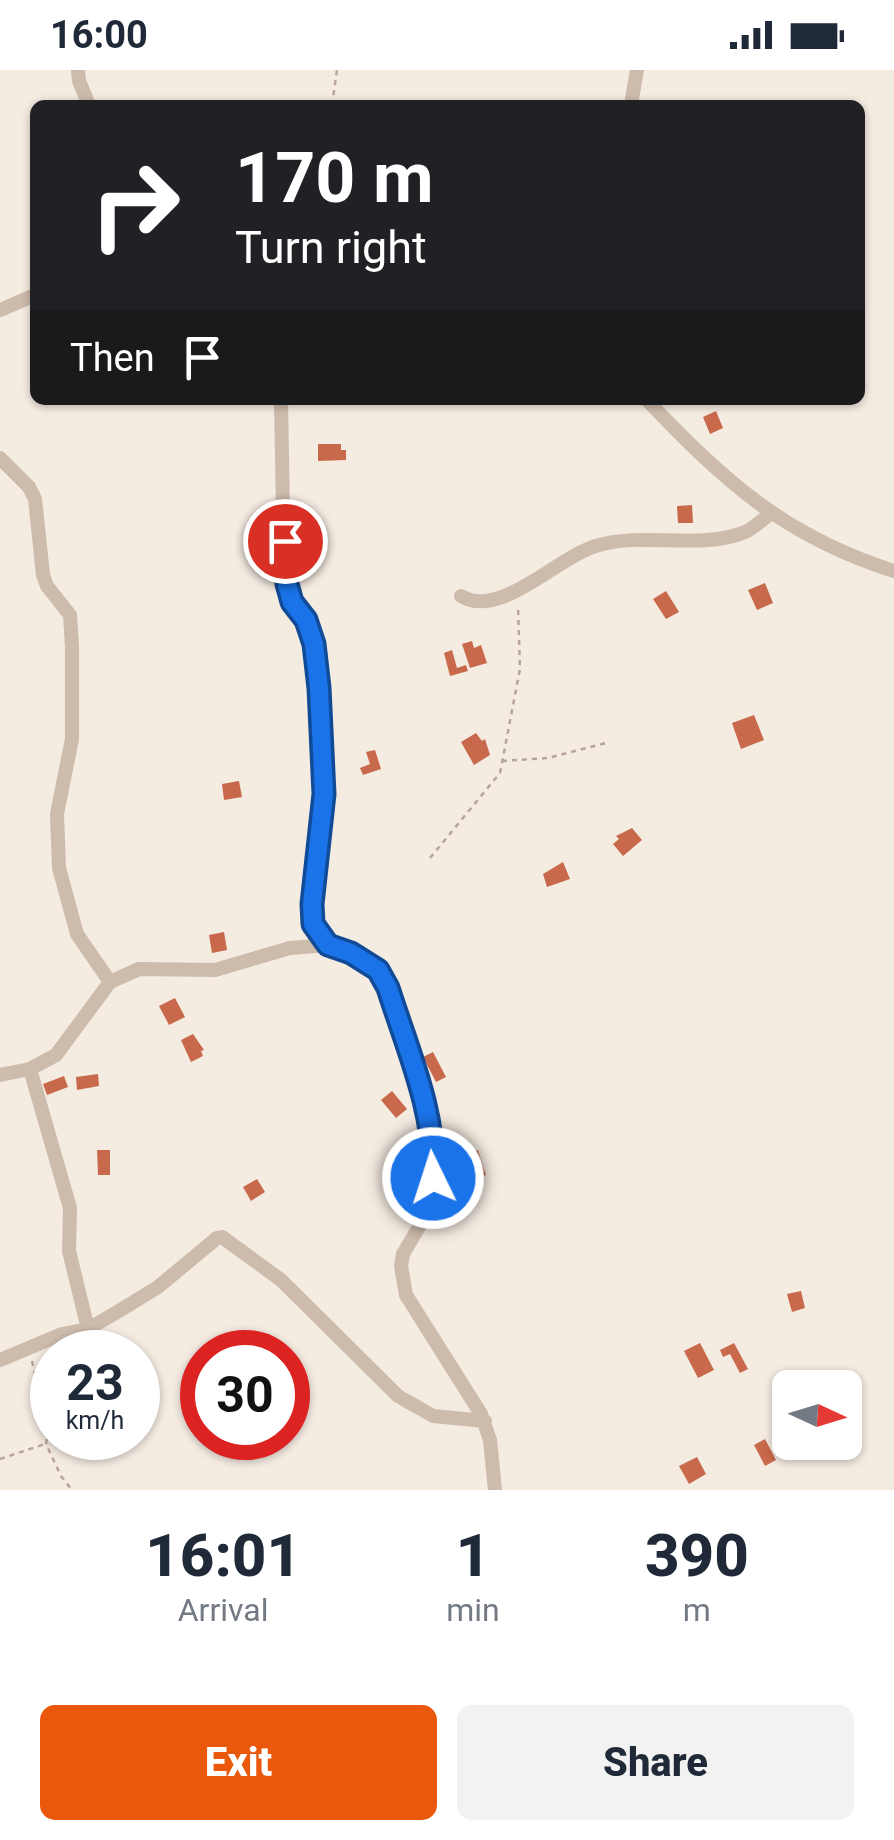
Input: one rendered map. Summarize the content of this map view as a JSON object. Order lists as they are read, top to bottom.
{
  "north": "right",
  "page": {
    "status": "16:00",
    "turn": ["170 m", "Turn right"],
    "then": "Then",
    "speed": "23 km/h",
    "limit": "30",
    "eta": [
      "16:01",
      "Arrival",
      "1",
      "min",
      "390",
      "m"
    ],
    "buttons": ["Exit", "Share"]
  }
}
